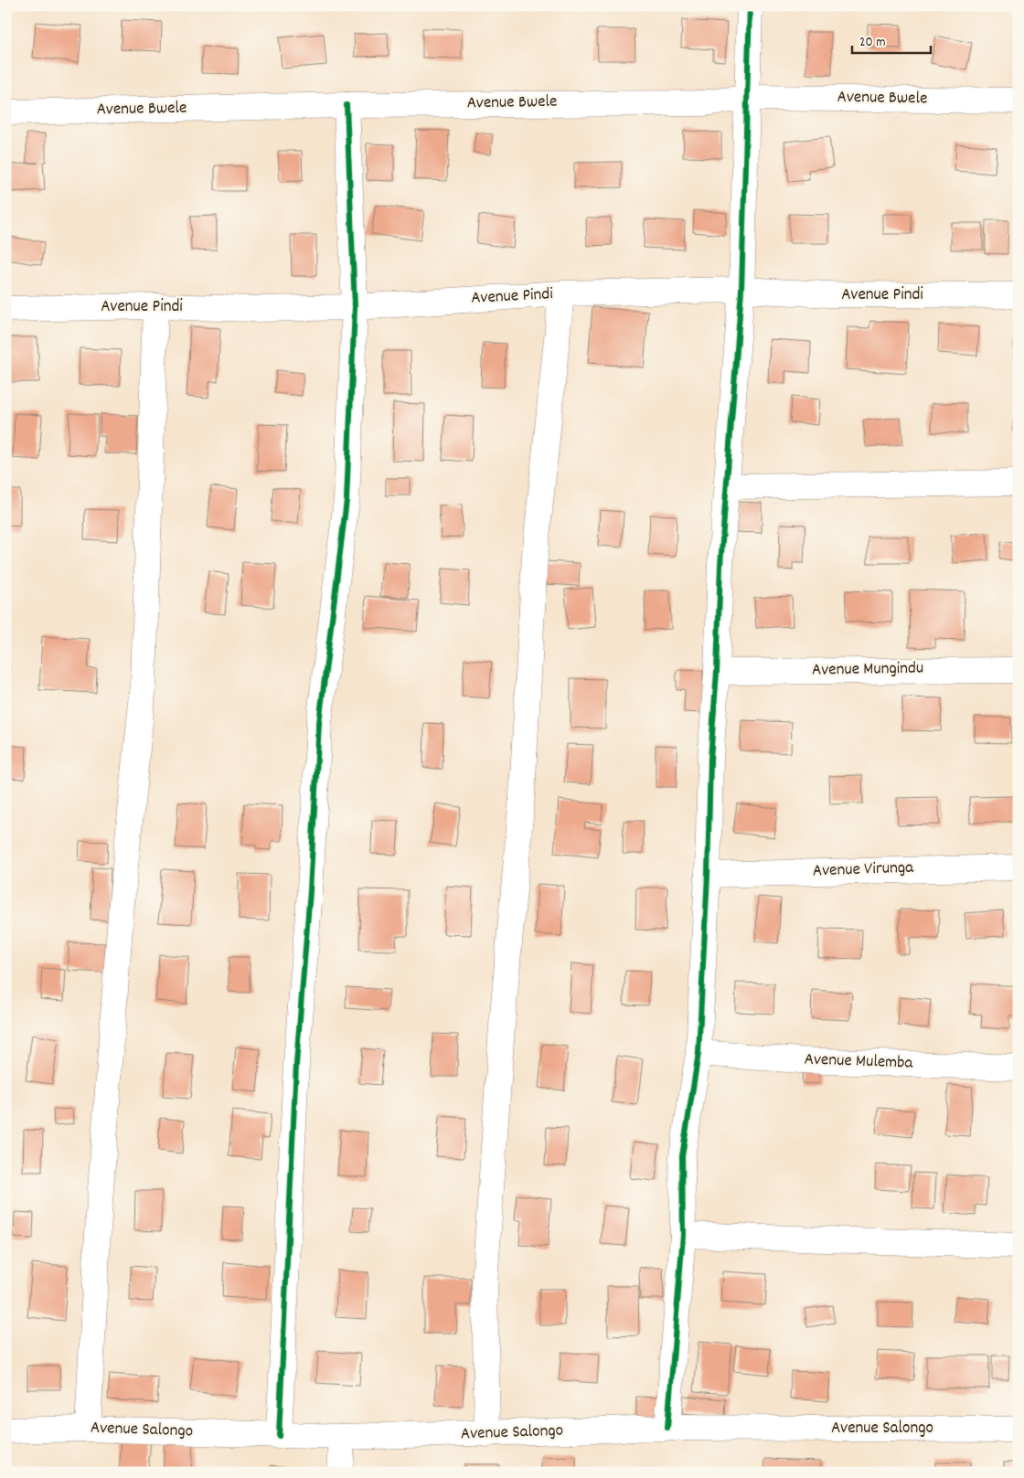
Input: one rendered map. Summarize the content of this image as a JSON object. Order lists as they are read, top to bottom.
{
  "streets": {
    "street": [
      "Avenue Bwele",
      "Avenue Pindi",
      "Avenue Mungindu",
      "Avenue Virunga",
      "Avenue Mulemba",
      "Avenue Salongo"
    ]
  },
  "scale_bar": "20 m"
}
